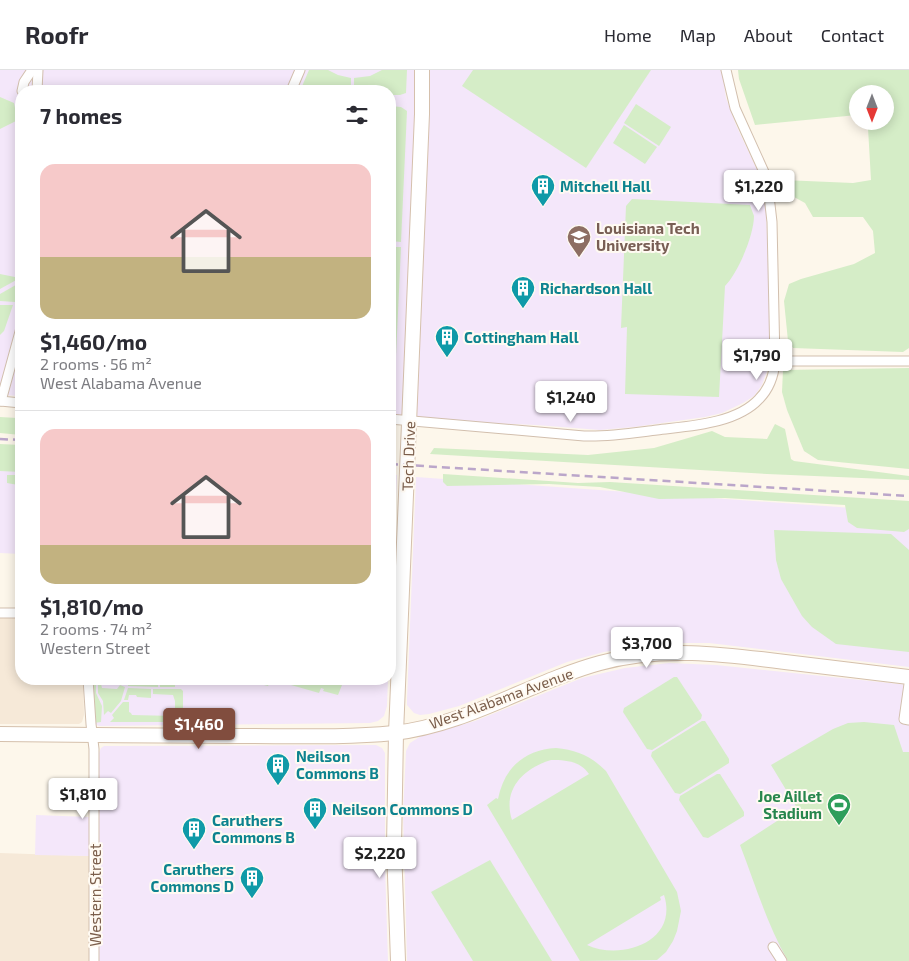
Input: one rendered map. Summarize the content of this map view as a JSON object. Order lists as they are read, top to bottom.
{
  "streets": {
    "main road": ["Tech Drive", "West Alabama Avenue"],
    "street": ["Western Street"]
  },
  "crossings": [
    ["Tech Drive", "West Alabama Avenue"],
    ["West Alabama Avenue", "Western Street"]
  ],
  "places": {
    "building": [
      "Mitchell Hall",
      "Richardson Hall",
      "Cottingham Hall",
      "Neilson Commons B",
      "Neilson Commons D",
      "Caruthers Commons B",
      "Caruthers Commons D"
    ],
    "school or university": ["Louisiana Tech University"],
    "sports": ["Joe Aillet Stadium"]
  },
  "north": "bottom",
  "page": {
    "header": "Roofr",
    "nav": [
      "Home",
      "Map",
      "About",
      "Contact"
    ],
    "heading": "7 homes",
    "list": [
      {
        "name": "$1,460/mo",
        "note": "2 rooms · 56 m² · West Alabama Avenue"
      },
      {
        "name": "$1,810/mo",
        "note": "2 rooms · 74 m² · Western Street"
      }
    ],
    "price": [
      "$1,220",
      "$1,790",
      "$1,240",
      "$3,700",
      "$1,460",
      "$1,810",
      "$2,220"
    ]
  }
}
